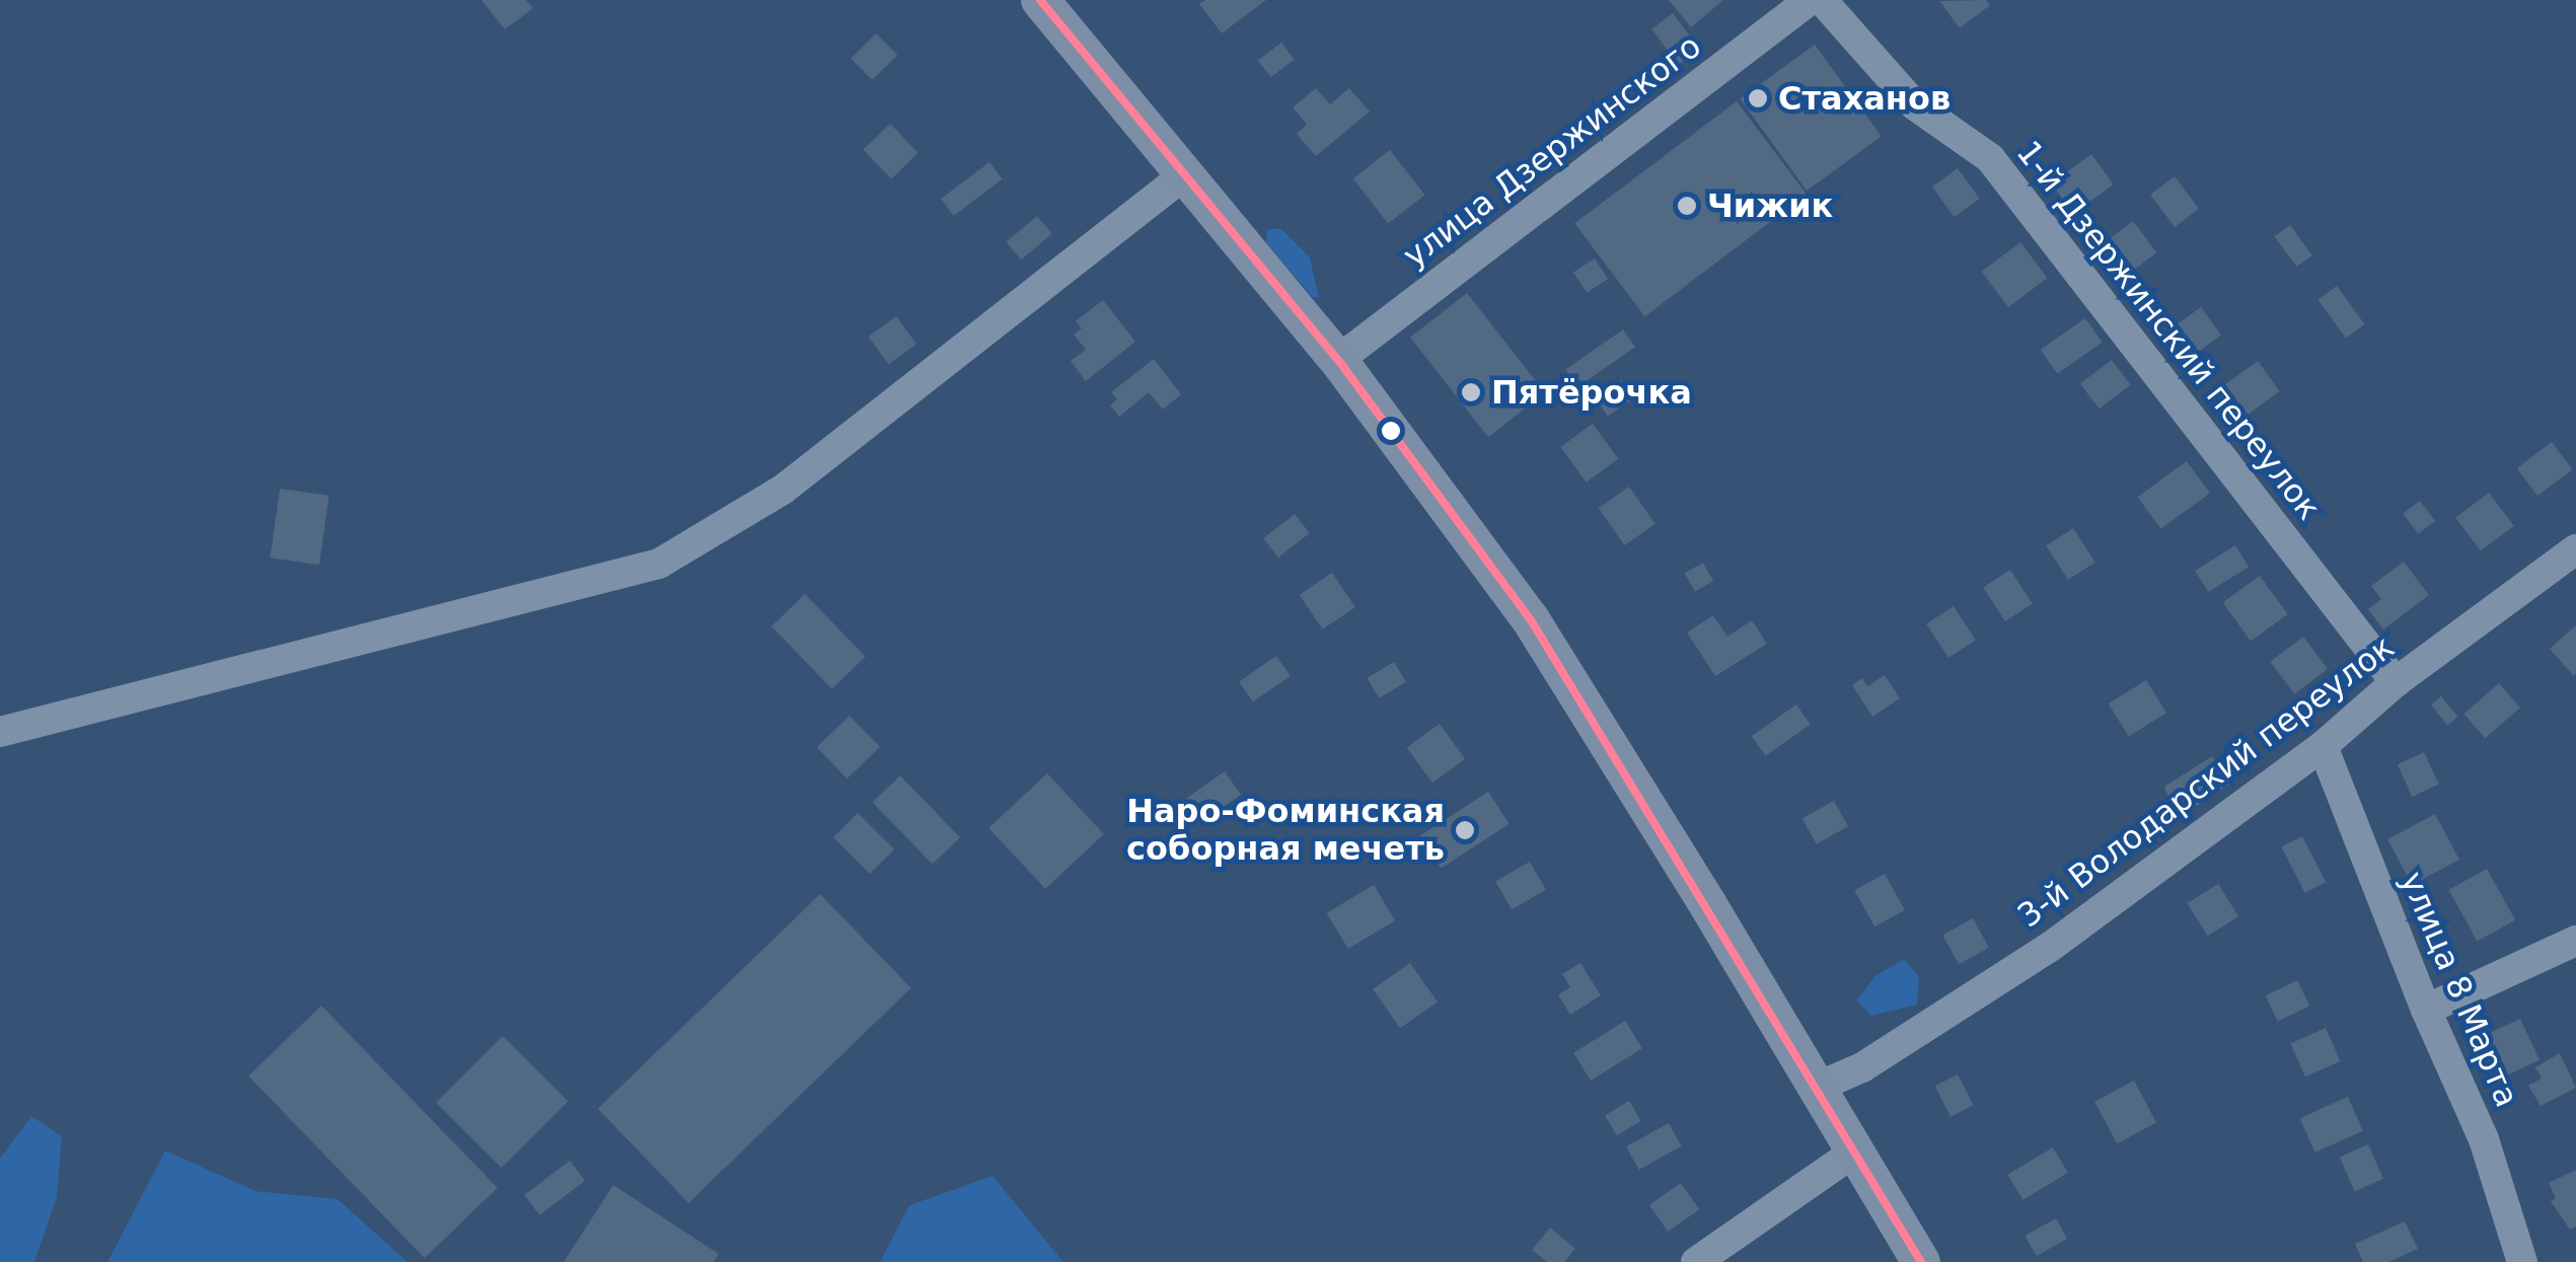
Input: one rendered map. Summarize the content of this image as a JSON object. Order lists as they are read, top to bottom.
{
  "streets": {
    "street": [
      "улица Дзержинского",
      "1-й Дзержинский переулок",
      "3-й Володарский переулок",
      "улица 8 Марта"
    ]
  },
  "crossings": [
    ["1-й Дзержинский переулок", "3-й Володарский переулок"],
    ["3-й Володарский переулок", "улица 8 Марта"]
  ],
  "places": [
    "Стаханов",
    "Чижик",
    "Пятёрочка",
    "Наро-Фоминская соборная мечеть"
  ]
}
